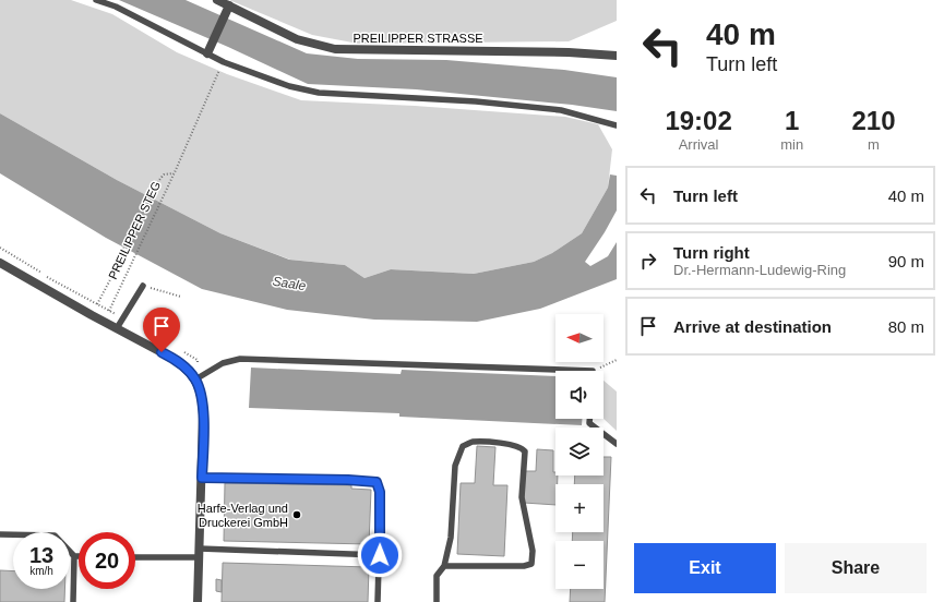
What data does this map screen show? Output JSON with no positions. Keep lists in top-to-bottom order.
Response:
{
  "streets": {
    "street": ["PREILIPPER STRASSE"],
    "path": ["PREILIPPER STEG"]
  },
  "water": ["Saale"],
  "places": ["Harfe-Verlag und Druckerei GmbH"],
  "north": "left",
  "page": {
    "turn": ["40 m", "Turn left"],
    "eta": [
      "19:02",
      "Arrival",
      "1",
      "min",
      "210",
      "m"
    ],
    "list": [
      {
        "name": "Turn left",
        "value": "40 m"
      },
      {
        "name": "Turn right",
        "note": "Dr.-Hermann-Ludewig-Ring",
        "value": "90 m"
      },
      {
        "name": "Arrive at destination",
        "value": "80 m"
      }
    ],
    "map_buttons": ["+", "−"],
    "speed": "13 km/h",
    "limit": "20",
    "buttons": ["Exit", "Share"]
  }
}
